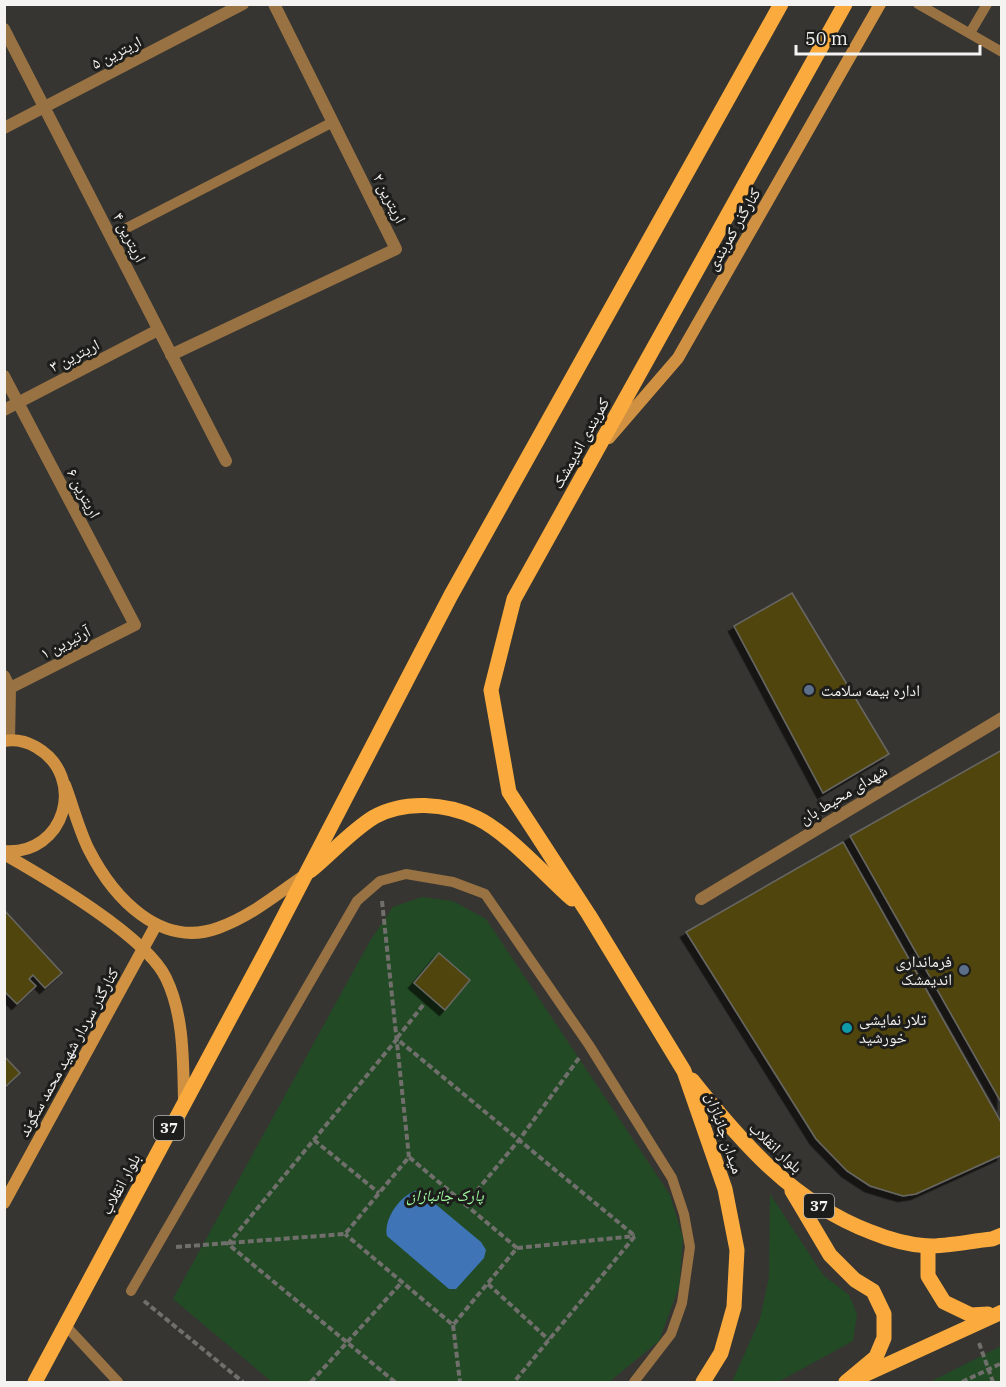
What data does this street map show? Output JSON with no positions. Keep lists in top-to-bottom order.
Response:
{
  "streets": {
    "main road": [
      "کمربندی اندیمشک",
      "37",
      "میدان جانبازان",
      "بلوار انقلاب"
    ],
    "street": [
      "اریترین ۵",
      "اریترین ۲",
      "کنارگذر کمربندی",
      "اریترین ۴",
      "اریترین ۳",
      "اریترین ۶",
      "آرتیرین ۱",
      "شهدای محیط بان",
      "کنارگذر سردار شهید محمد سگوند"
    ]
  },
  "crossings": [
    ["اریترین ۵", "اریترین ۴"],
    ["اریترین ۲", "اریترین ۴"],
    ["کنارگذر کمربندی", "کمربندی اندیمشک"],
    ["اریترین ۴", "اریترین ۳"],
    ["اریترین ۳", "اریترین ۶"],
    ["کمربندی اندیمشک", "37"],
    ["کمربندی اندیمشک", "میدان جانبازان"],
    ["اریترین ۶", "آرتیرین ۱"],
    ["37", "میدان جانبازان"],
    ["37", "بلوار انقلاب"],
    ["میدان جانبازان", "بلوار انقلاب"]
  ],
  "parks": ["پارک جانبازان"],
  "places": ["اداره بیمه سلامت", "فرمانداری اندیمشک", "تلار نمایشی خورشید"],
  "scale_bar": "50 m"
}
